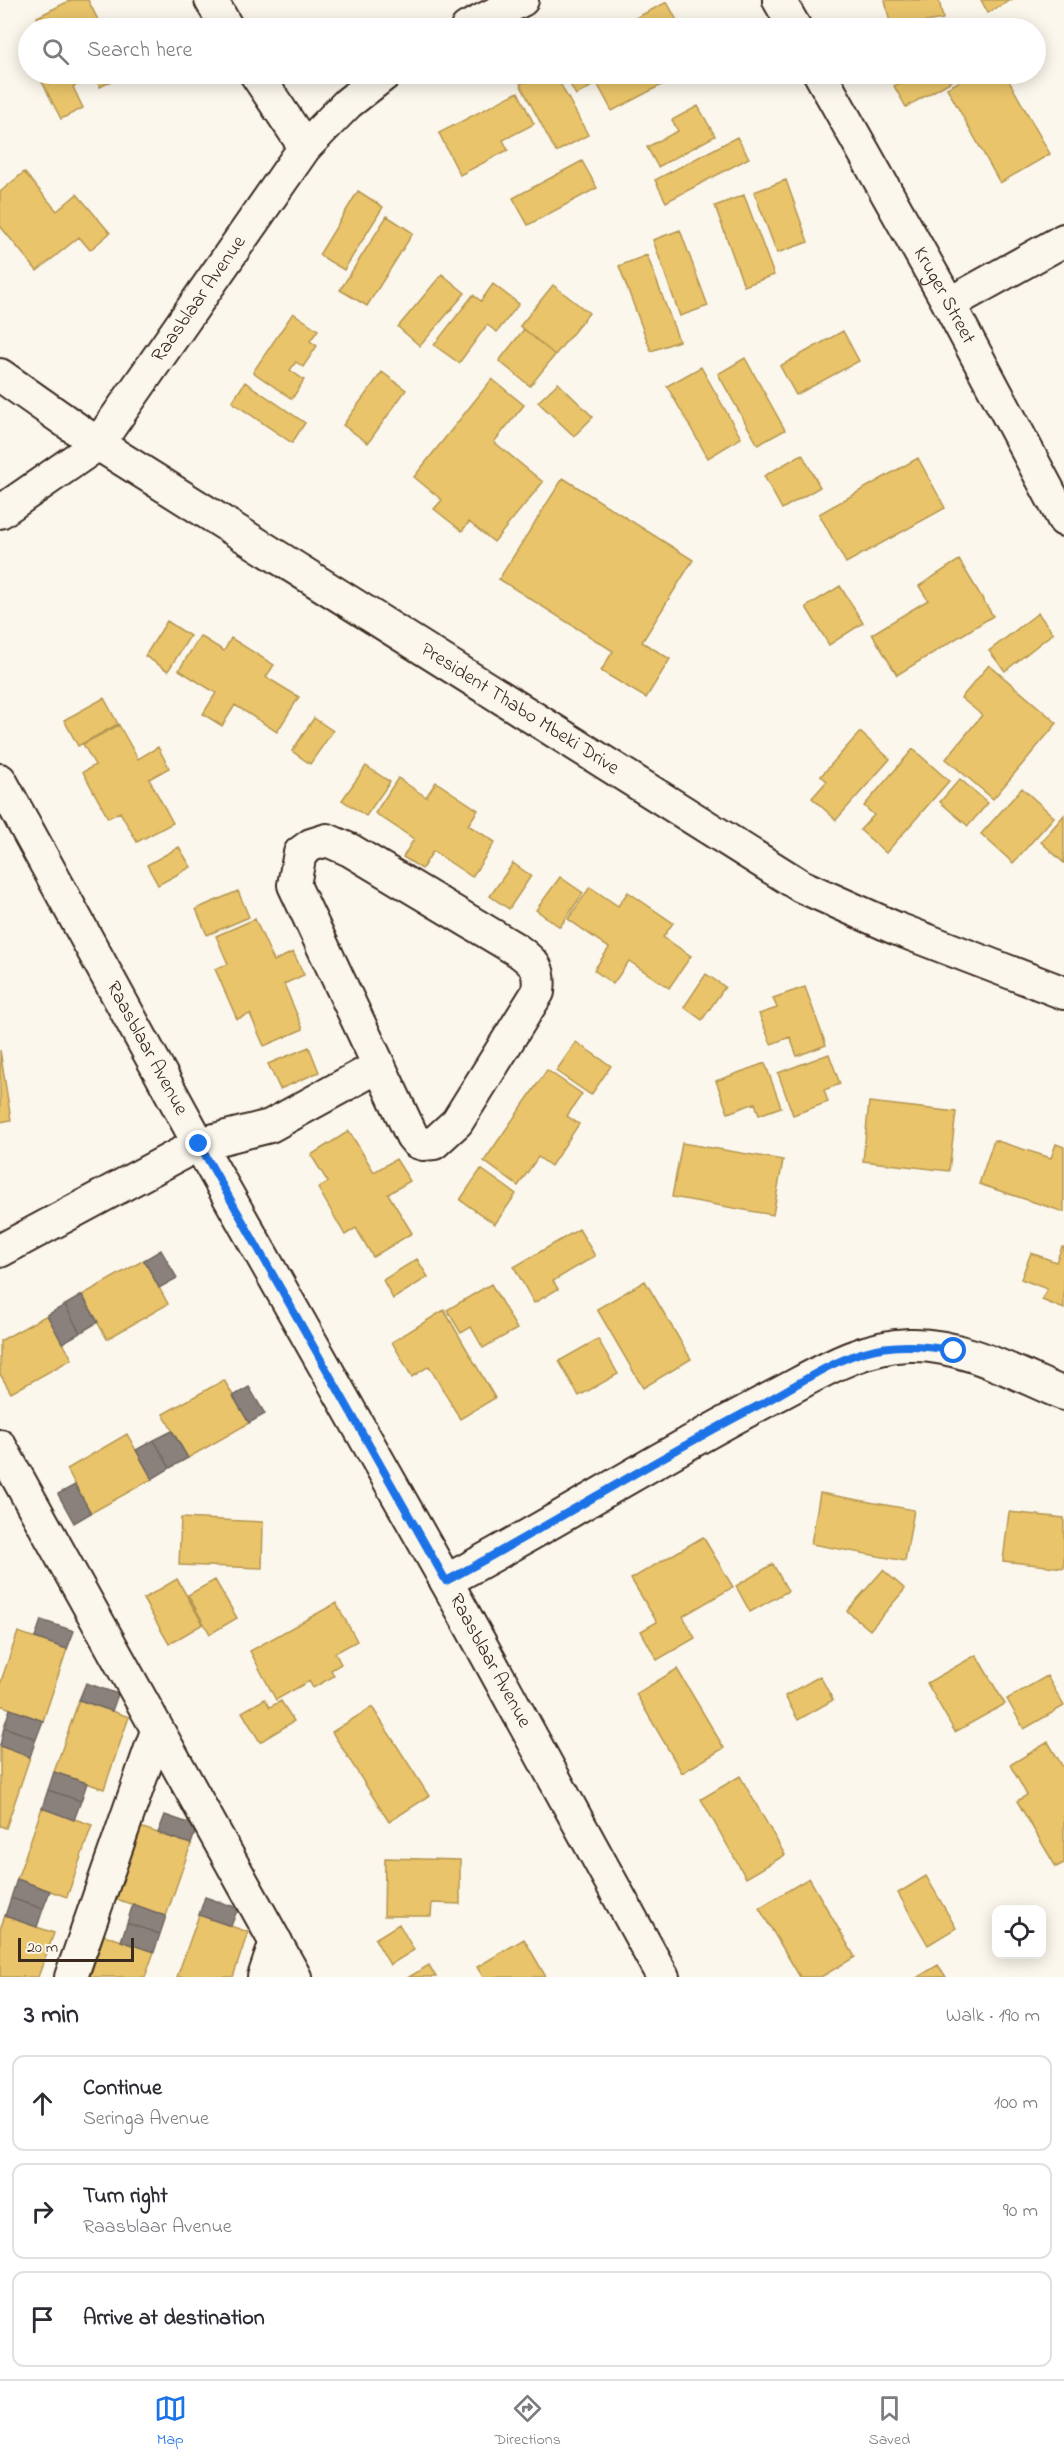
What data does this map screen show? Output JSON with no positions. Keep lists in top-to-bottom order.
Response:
{
  "streets": {
    "street": ["Kruger Street", "Raasblaar Avenue", "President Thabo Mbeki Drive"]
  },
  "crossings": [
    ["Raasblaar Avenue", "President Thabo Mbeki Drive"]
  ],
  "scale_bar": "20 m",
  "page": {
    "search": "Search here",
    "scale": "20 m",
    "heading": ["3 min", "Walk · 190 m"],
    "list": [
      ["Continue", "Seringa Avenue", "100 m"],
      ["Turn right", "Raasblaar Avenue", "90 m"],
      "Arrive at destination"
    ],
    "nav": ["Map", "Directions", "Saved"]
  }
}
